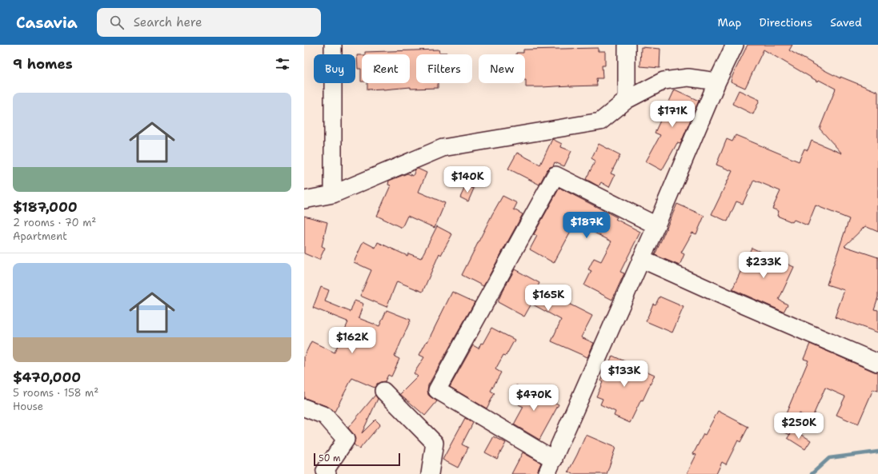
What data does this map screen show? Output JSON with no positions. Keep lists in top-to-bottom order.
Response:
{
  "scale_bar": "50 m",
  "page": {
    "header": "Casavia",
    "search": "Search here",
    "nav": ["Map", "Directions", "Saved"],
    "heading": "9 homes",
    "chip": [
      "Buy",
      "Rent",
      "Filters",
      "New"
    ],
    "list": [
      {
        "name": "$187,000",
        "note": "2 rooms · 70 m² · Apartment"
      },
      {
        "name": "$470,000",
        "note": "5 rooms · 158 m² · House"
      }
    ],
    "price": [
      "$171K",
      "$140K",
      "$187K",
      "$233K",
      "$165K",
      "$162K",
      "$133K",
      "$470K",
      "$250K"
    ],
    "scale": "50 m"
  }
}
